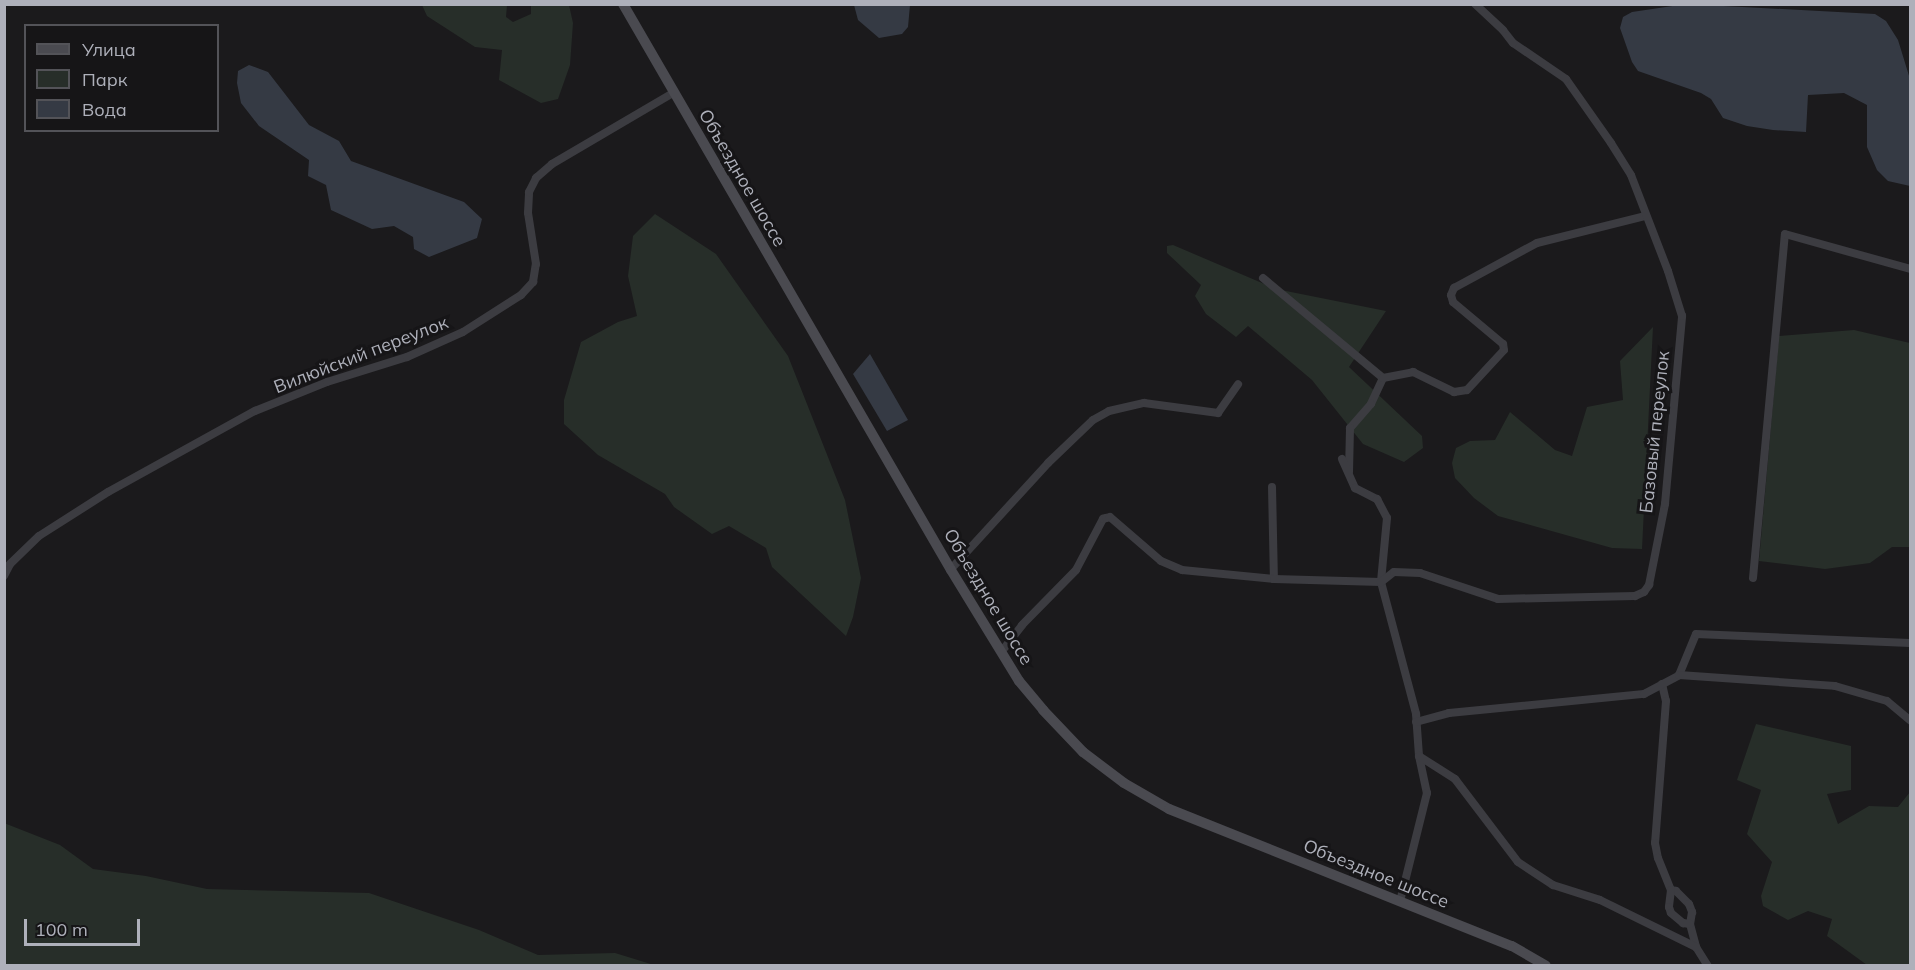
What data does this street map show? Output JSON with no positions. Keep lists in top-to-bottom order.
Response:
{
  "streets": {
    "main road": ["Объездное шоссе"],
    "street": ["Вилюйский переулок", "Базовый переулок"]
  },
  "crossings": [
    ["Объездное шоссе", "Вилюйский переулок"],
    ["Объездное шоссе", "Базовый переулок"]
  ],
  "legend": ["Улица", "Парк", "Вода"],
  "scale_bar": "100 m"
}
